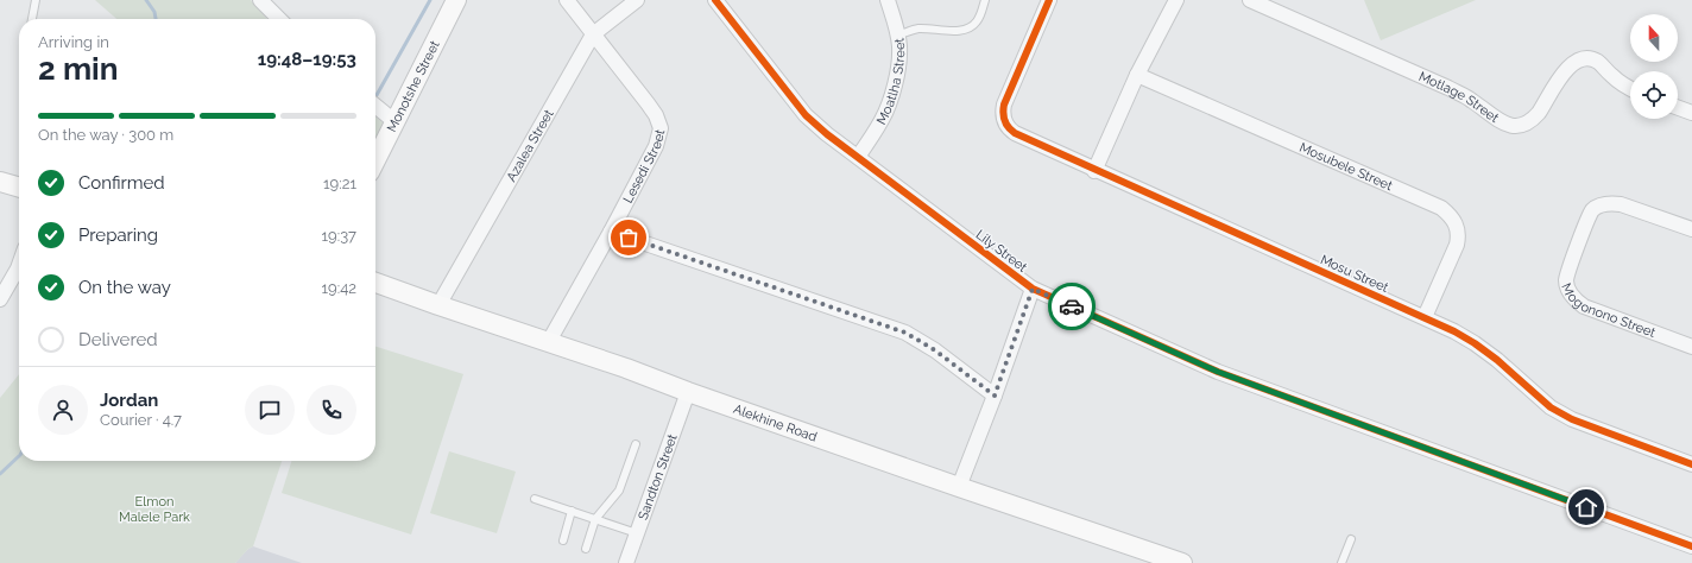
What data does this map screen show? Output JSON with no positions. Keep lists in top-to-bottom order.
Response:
{
  "streets": {
    "street": [
      "Moatlha Street",
      "Monotshe Street",
      "Motlage Street",
      "Azalea Street",
      "Lesedi Street",
      "Mosubele Street",
      "Lily Street",
      "Mosu Street",
      "Mogonono Street",
      "Alekhine Road",
      "Sandton Street"
    ]
  },
  "crossings": [
    ["Moatlha Street", "Lily Street"],
    ["Azalea Street", "Lesedi Street"],
    ["Azalea Street", "Alekhine Road"],
    ["Lesedi Street", "Alekhine Road"],
    ["Mosubele Street", "Mosu Street"],
    ["Alekhine Road", "Sandton Street"]
  ],
  "parks": ["Elmon Malele Park"],
  "north": "top",
  "page": {
    "heading": ["2 min", "Arriving in", "19:48–19:53"],
    "panel": ["Jordan", "Courier · 4.7"],
    "bar": "On the way · 300 m",
    "list": [
      ["Confirmed", "19:21"],
      ["Preparing", "19:37"],
      ["On the way", "19:42"],
      "Delivered"
    ]
  }
}
